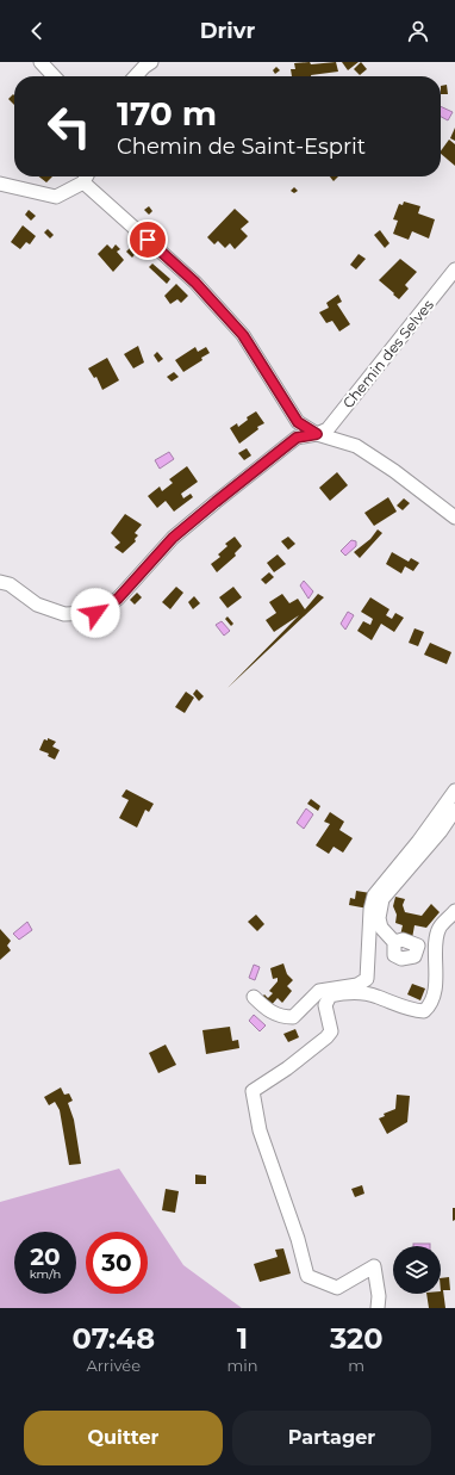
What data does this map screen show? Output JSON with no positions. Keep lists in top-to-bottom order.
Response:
{
  "streets": {
    "street": ["Chemin des Selves"]
  },
  "page": {
    "header": "Drivr",
    "turn": ["170 m", "Chemin de Saint-Esprit"],
    "speed": "20 km/h",
    "limit": "30",
    "eta": [
      "07:48",
      "Arrivée",
      "1",
      "min",
      "320",
      "m"
    ],
    "buttons": ["Quitter", "Partager"]
  }
}
